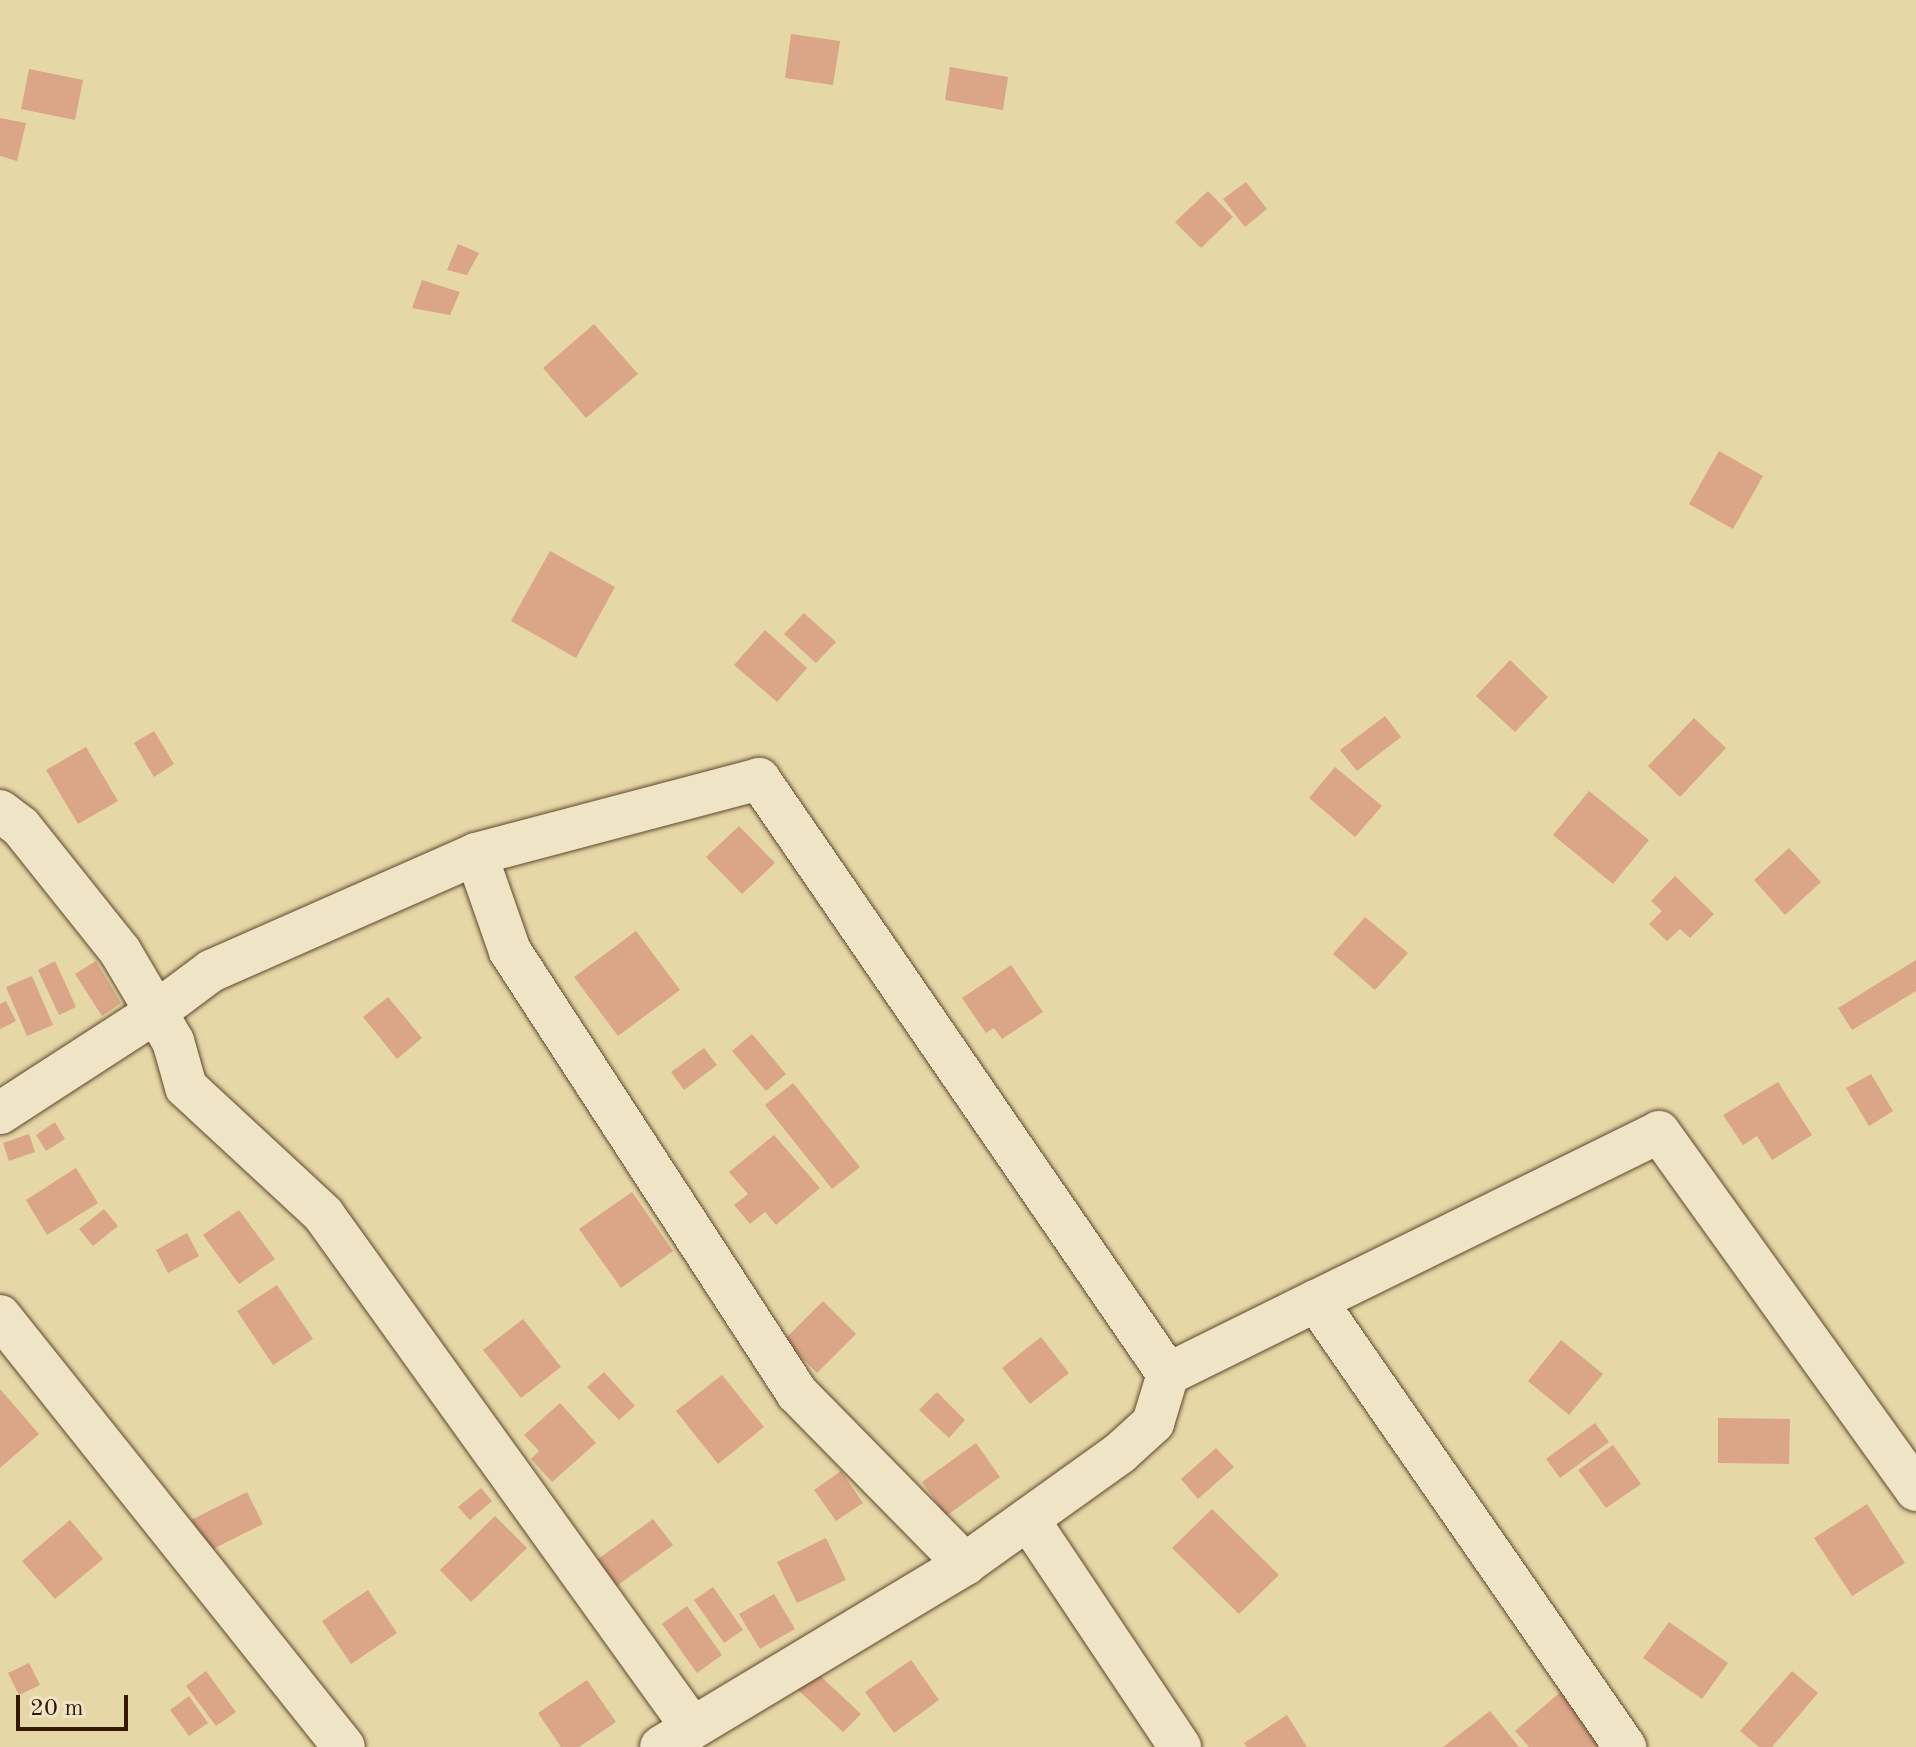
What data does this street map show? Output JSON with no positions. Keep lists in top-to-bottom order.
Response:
{
  "scale_bar": "20 m"
}
